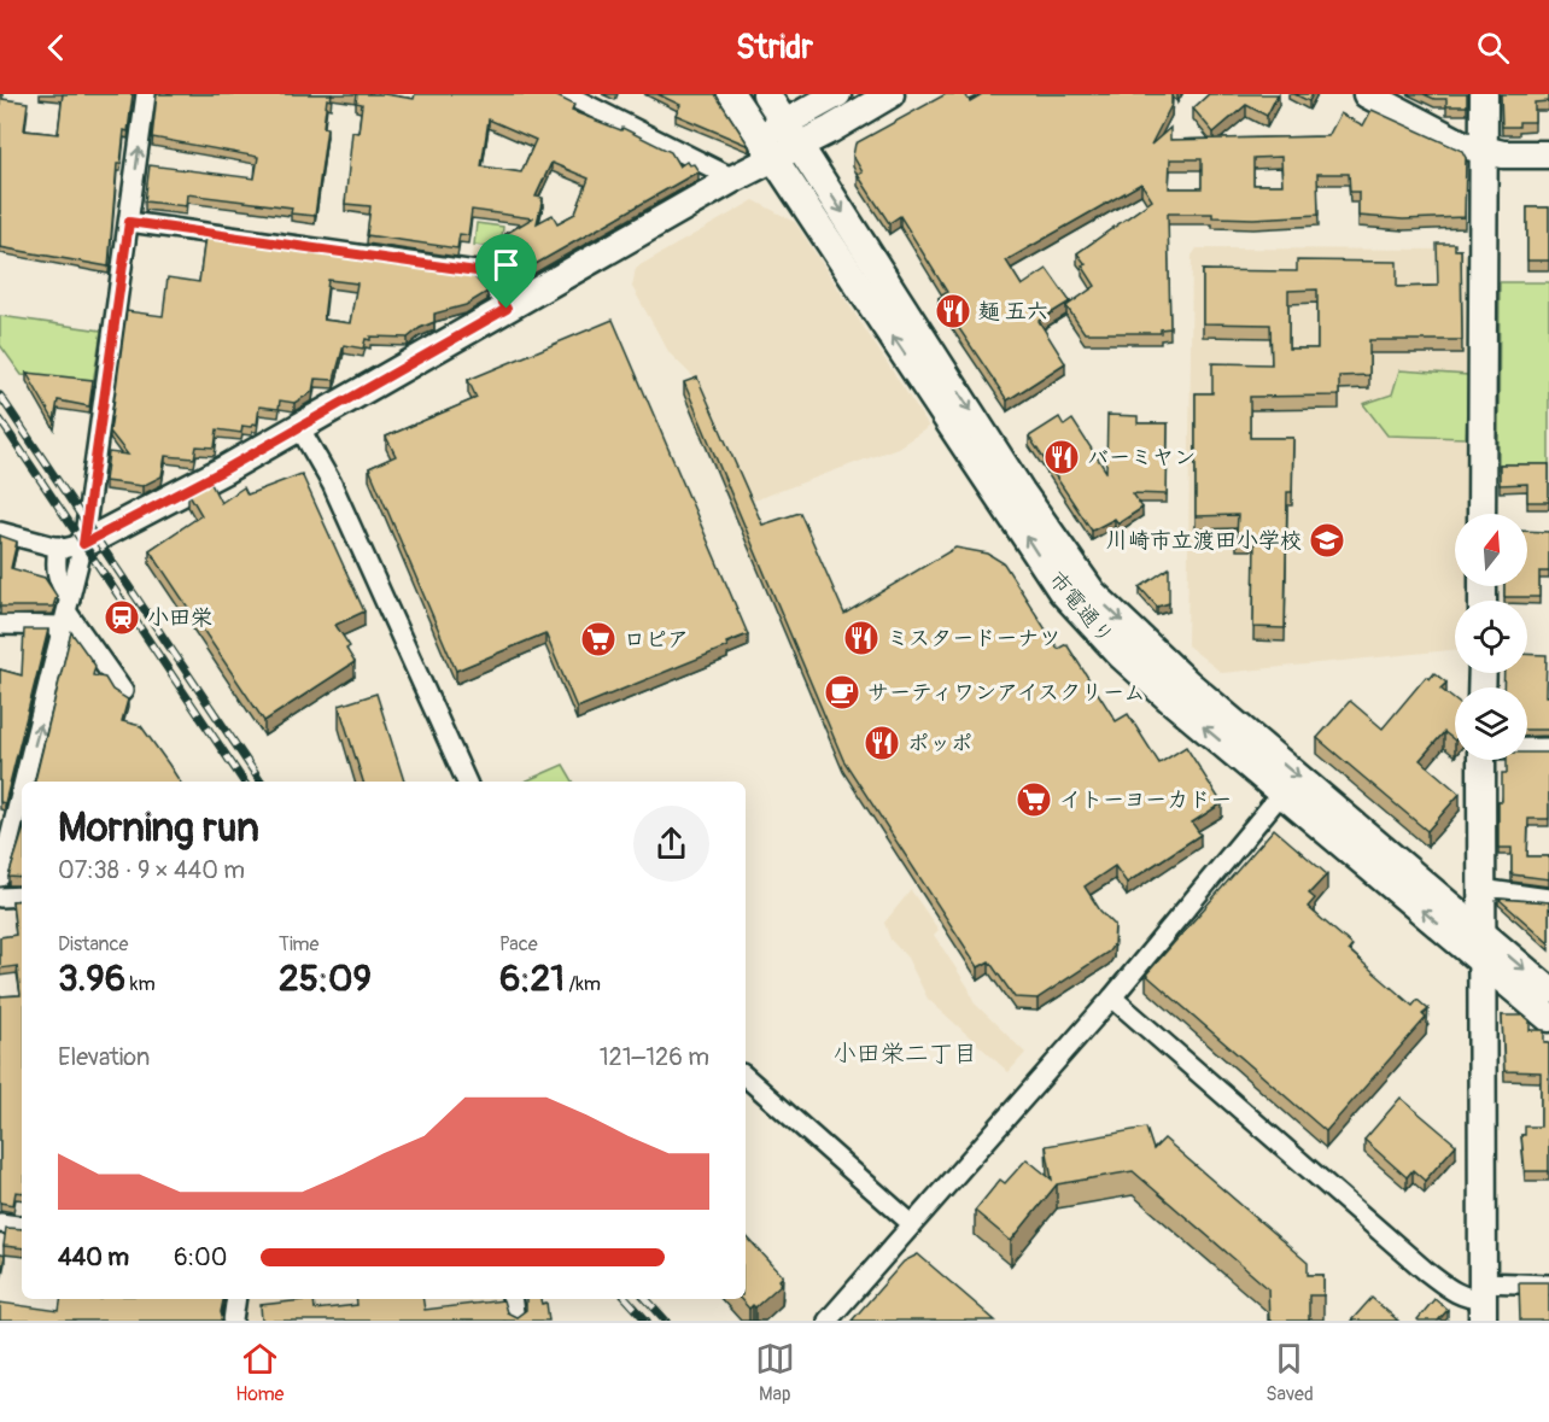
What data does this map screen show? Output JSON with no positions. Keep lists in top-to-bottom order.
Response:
{
  "streets": {
    "street": ["市電通り"]
  },
  "districts": ["小田栄二丁目"],
  "places": {
    "restaurant": [
      "麺 五六",
      "バーミヤン",
      "ミスタードーナツ",
      "ポッポ"
    ],
    "school or university": ["川崎市立渡田小学校"],
    "station": ["小田栄"],
    "supermarket": ["ロピア", "イトーヨーカドー"],
    "cafe": ["サーティワンアイスクリーム"]
  },
  "north": "top",
  "page": {
    "header": "Stridr",
    "heading": ["Morning run", "07:38 · 9 × 440 m"],
    "stats": [
      ["Distance", "3.96 km"],
      ["Time", "25:09"],
      ["Pace", "6:21 /km"]
    ],
    "chart": ["Elevation", "121–126 m"],
    "list": [
      {
        "name": "440 m",
        "note": "6:00"
      }
    ],
    "tabs": ["Home", "Map", "Saved"]
  }
}
